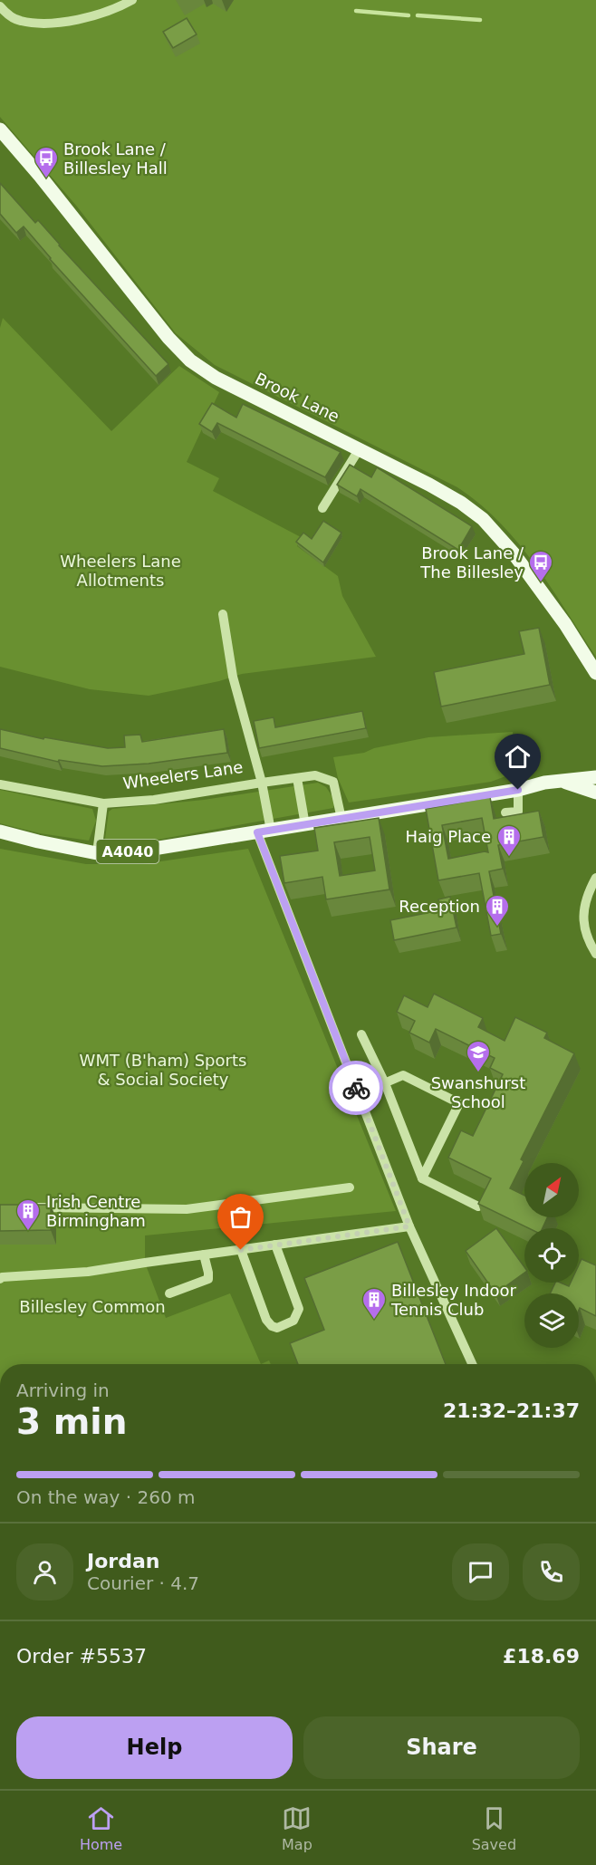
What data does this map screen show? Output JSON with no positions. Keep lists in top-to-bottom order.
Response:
{
  "streets": {
    "main road": ["Brook Lane", "A4040"],
    "street": ["Wheelers Lane"]
  },
  "crossings": [
    ["Wheelers Lane", "A4040"]
  ],
  "parks": ["Wheelers Lane Allotments", "WMT (B'ham) Sports & Social Society", "Billesley Common"],
  "places": {
    "bus stop": ["Brook Lane / Billesley Hall", "Brook Lane / The Billesley"],
    "building": [
      "Haig Place",
      "Reception",
      "Irish Centre Birmingham",
      "Billesley Indoor Tennis Club"
    ],
    "school or university": ["Swanshurst School"]
  },
  "north": "top right",
  "page": {
    "heading": ["3 min", "Arriving in", "21:32–21:37"],
    "panel": [
      "Jordan",
      "Courier · 4.7",
      "Order #5537",
      "£18.69"
    ],
    "bar": "On the way · 260 m",
    "buttons": ["Help", "Share"],
    "tabs": ["Home", "Map", "Saved"]
  }
}
